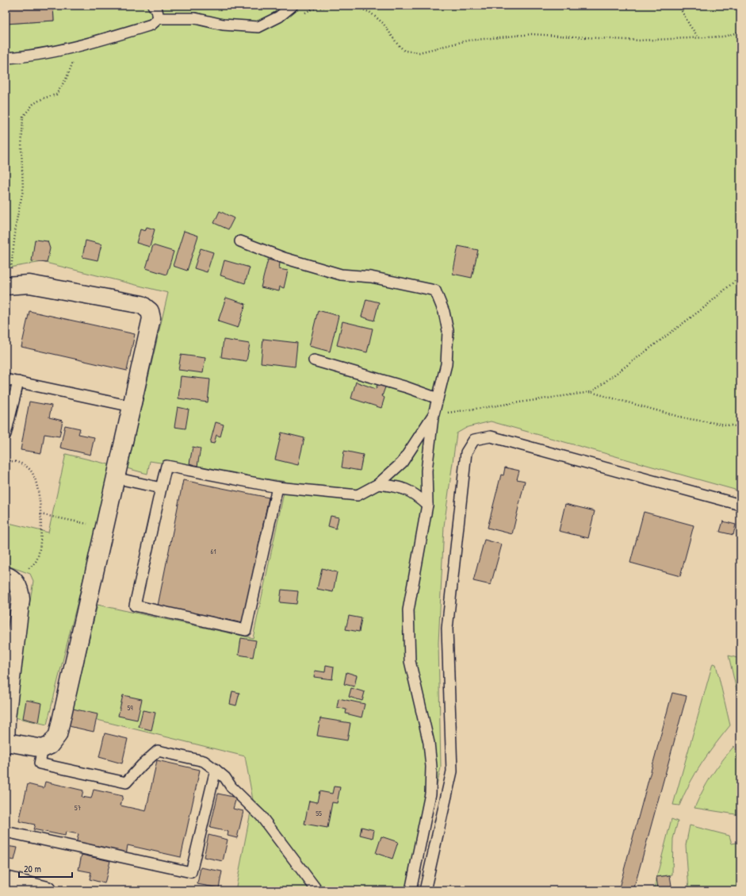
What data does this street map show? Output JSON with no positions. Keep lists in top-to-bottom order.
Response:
{
  "house_numbers": [
    "61",
    "59",
    "57",
    "55"
  ],
  "scale_bar": "20 m"
}
